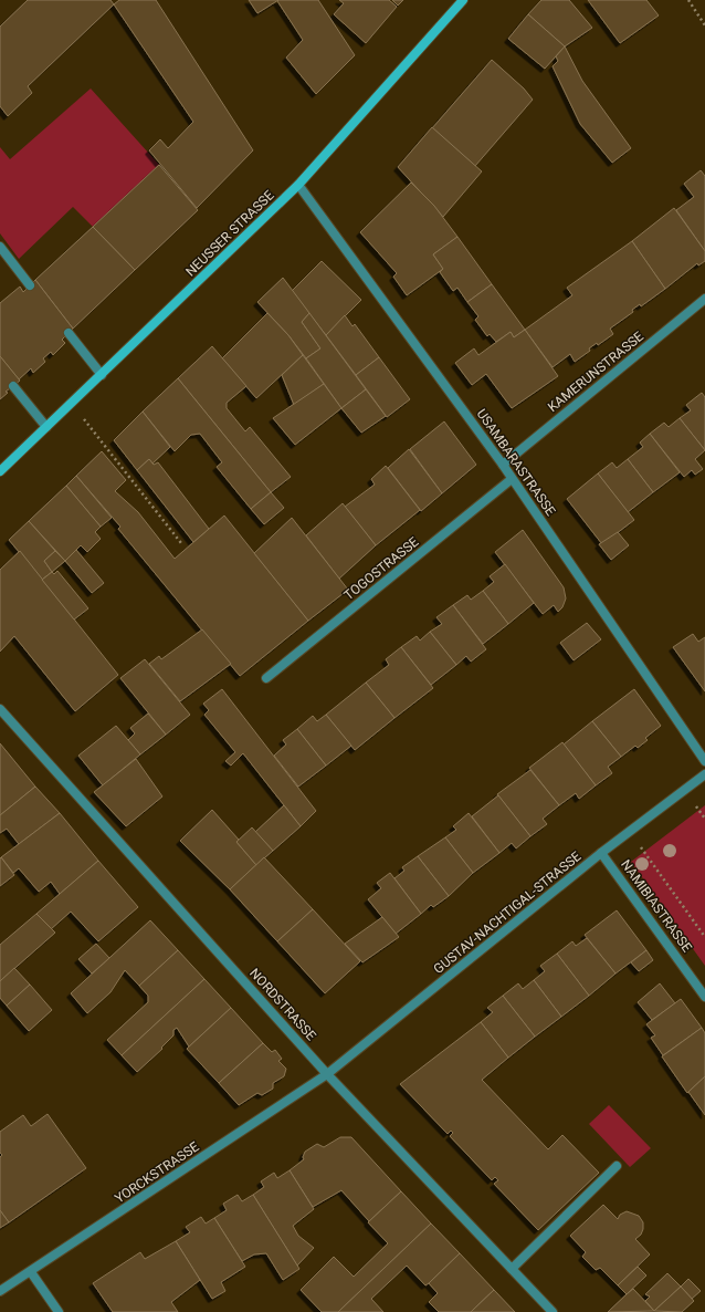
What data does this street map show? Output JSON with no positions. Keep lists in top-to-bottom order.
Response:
{
  "streets": {
    "main road": ["NEUSSER STRASSE"],
    "street": [
      "KAMERUNSTRASSE",
      "USAMBARASTRASSE",
      "TOGOSTRASSE",
      "NAMIBIASTRASSE",
      "GUSTAV-NACHTIGAL-STRASSE",
      "NORDSTRASSE",
      "YORCKSTRASSE"
    ]
  },
  "crossings": [
    ["NEUSSER STRASSE", "USAMBARASTRASSE"],
    ["KAMERUNSTRASSE", "USAMBARASTRASSE"],
    ["USAMBARASTRASSE", "TOGOSTRASSE"],
    ["NAMIBIASTRASSE", "GUSTAV-NACHTIGAL-STRASSE"],
    ["GUSTAV-NACHTIGAL-STRASSE", "NORDSTRASSE"],
    ["GUSTAV-NACHTIGAL-STRASSE", "YORCKSTRASSE"],
    ["NORDSTRASSE", "YORCKSTRASSE"]
  ]
}
